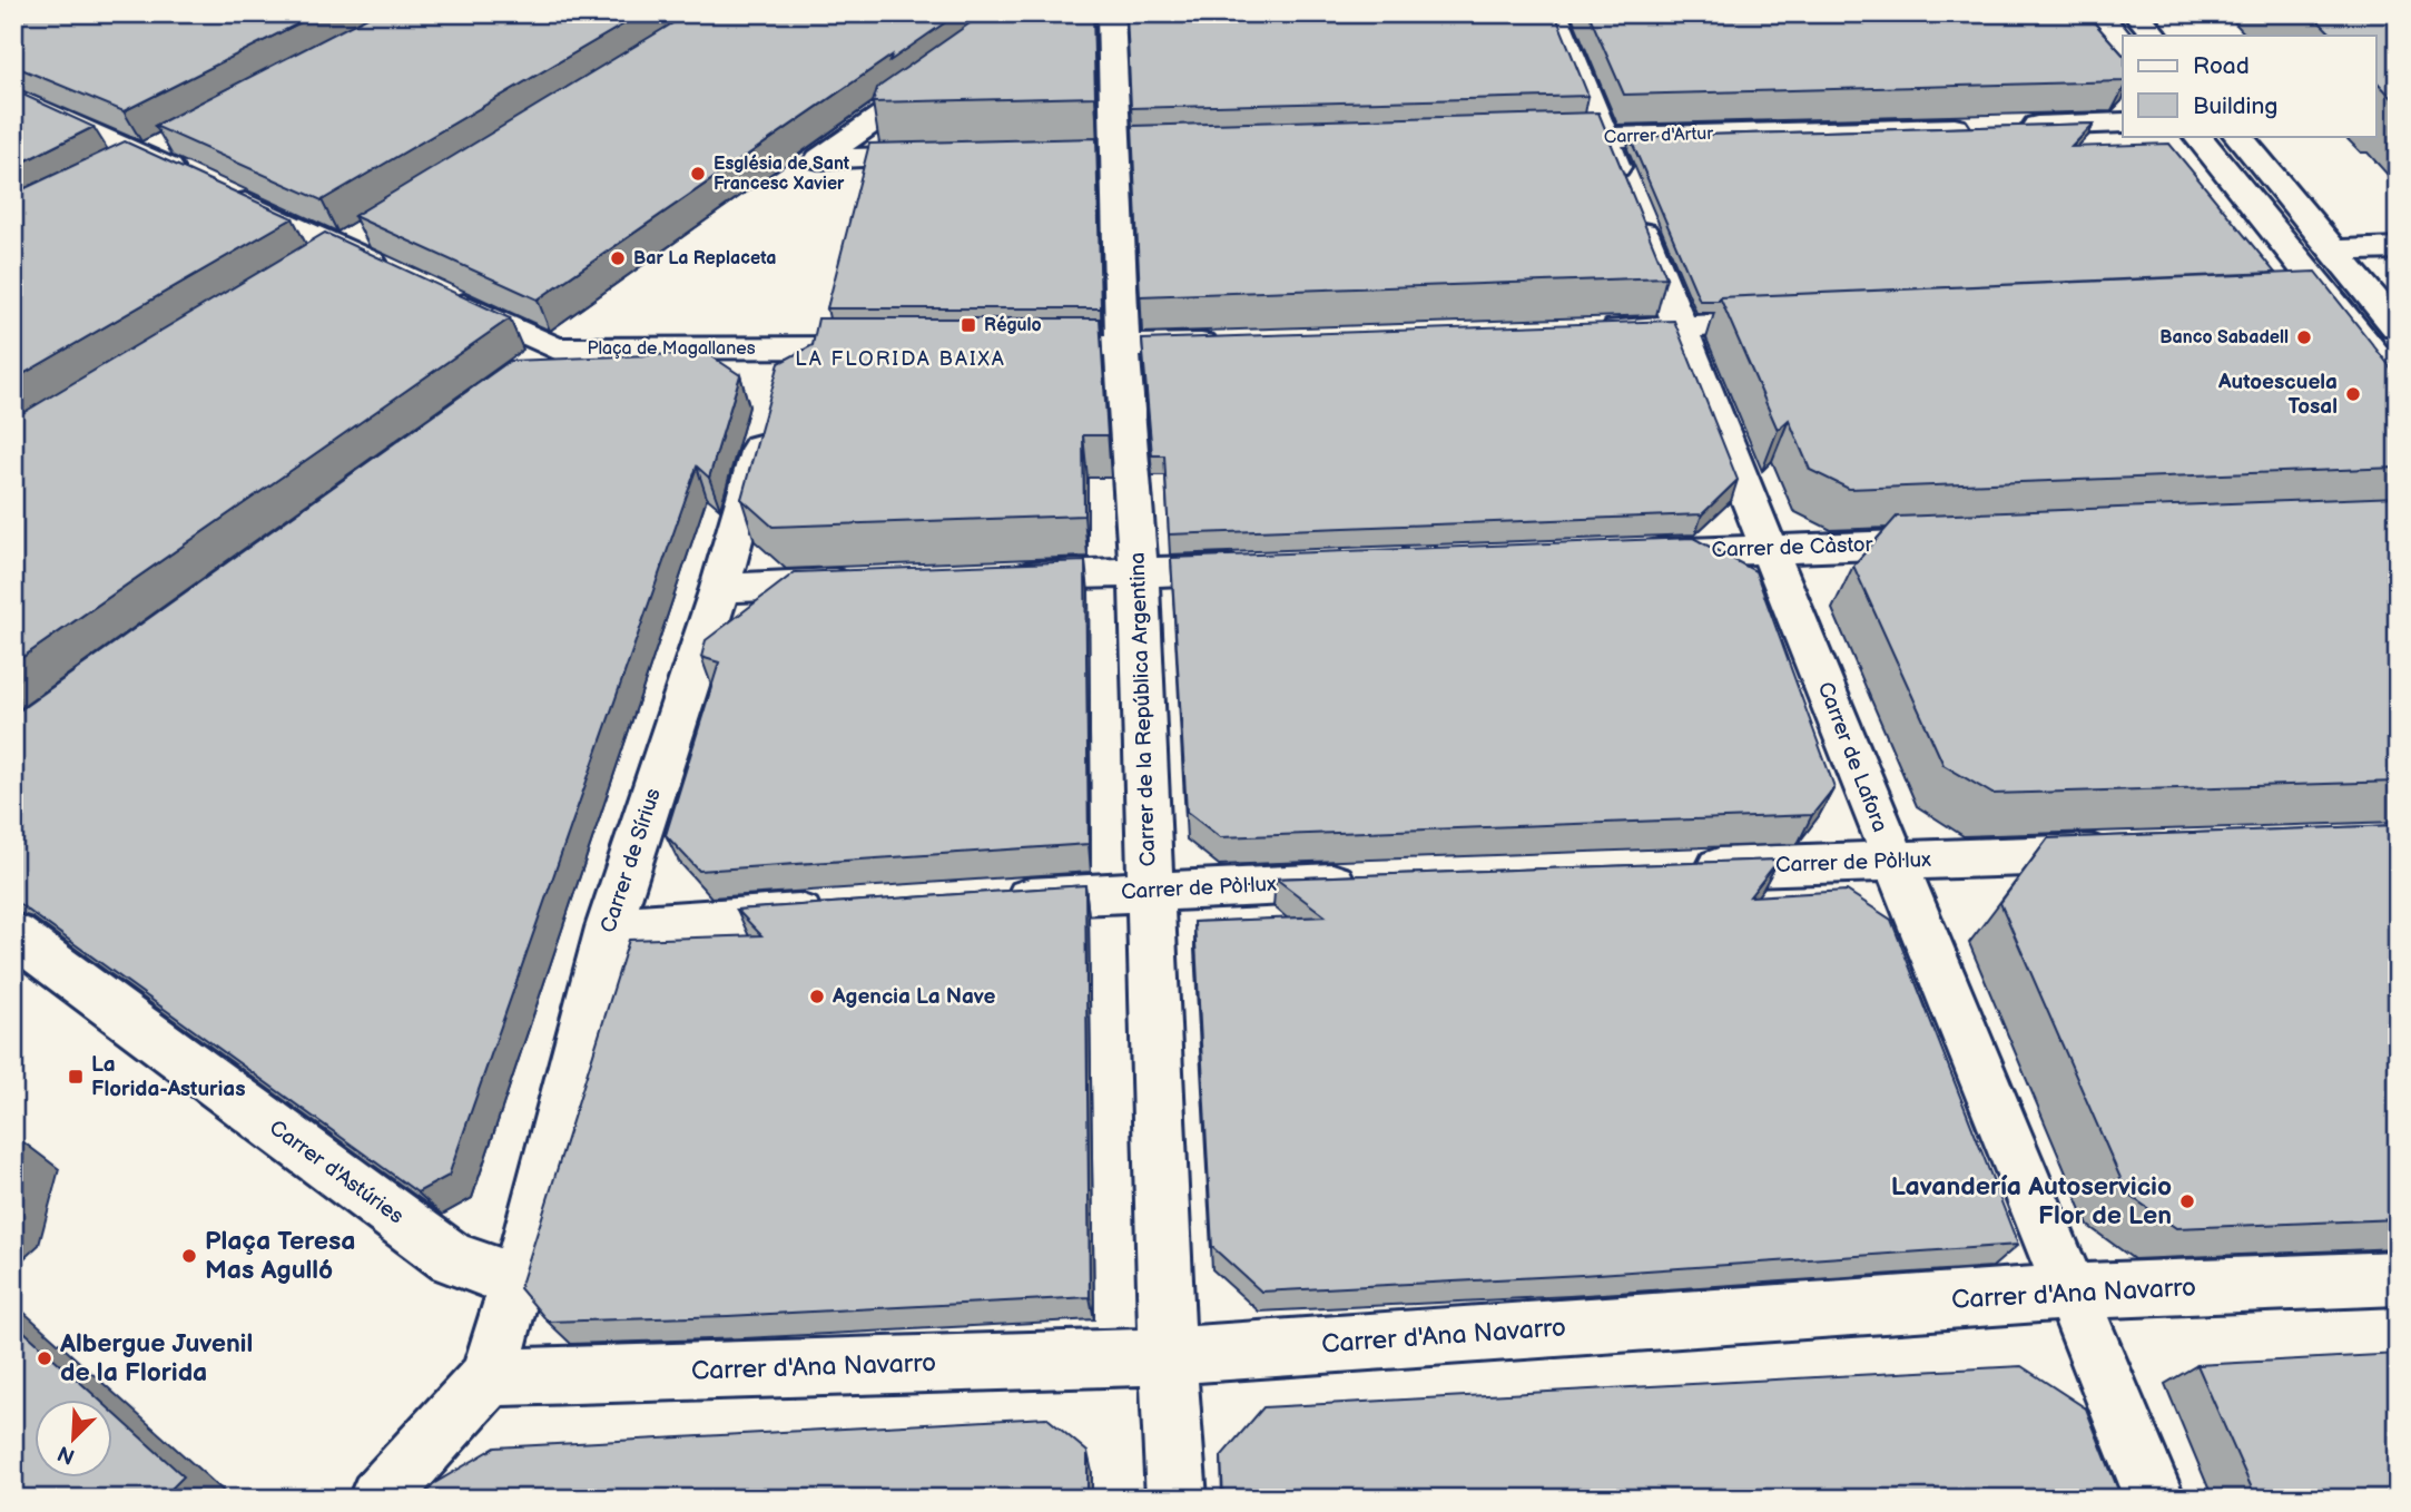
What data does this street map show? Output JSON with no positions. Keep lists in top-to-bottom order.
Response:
{
  "streets": {
    "street": [
      "Carrer d'Artur",
      "Plaça de Magallanes",
      "Carrer de Càstor",
      "Carrer de la República Argentina",
      "Carrer de Lafora",
      "Carrer de Sírius",
      "Carrer de Pòl·lux",
      "Carrer d'Astúries",
      "Carrer d'Ana Navarro"
    ]
  },
  "crossings": [
    ["Carrer d'Artur", "Carrer de Lafora"],
    ["Plaça de Magallanes", "Carrer de Sírius"],
    ["Carrer de Càstor", "Carrer de Lafora"],
    ["Carrer de la República Argentina", "Carrer de Pòl·lux"],
    ["Carrer de la República Argentina", "Carrer d'Ana Navarro"],
    ["Carrer de Lafora", "Carrer de Pòl·lux"],
    ["Carrer de Lafora", "Carrer d'Ana Navarro"],
    ["Carrer de Sírius", "Carrer d'Astúries"],
    ["Carrer de Sírius", "Carrer d'Ana Navarro"]
  ],
  "districts": ["LA FLORIDA BAIXA"],
  "places": {
    "other": [
      "Església de Sant Francesc Xavier",
      "Bar La Replaceta",
      "Banco Sabadell",
      "Autoescuela Tosal",
      "Agencia La Nave",
      "Lavandería Autoservicio Flor de Len",
      "Plaça Teresa Mas Agulló",
      "Albergue Juvenil de la Florida"
    ],
    "transit": ["Régulo", "La Florida-Asturias"]
  },
  "legend": ["Road", "Building"],
  "north": "bottom left"
}
